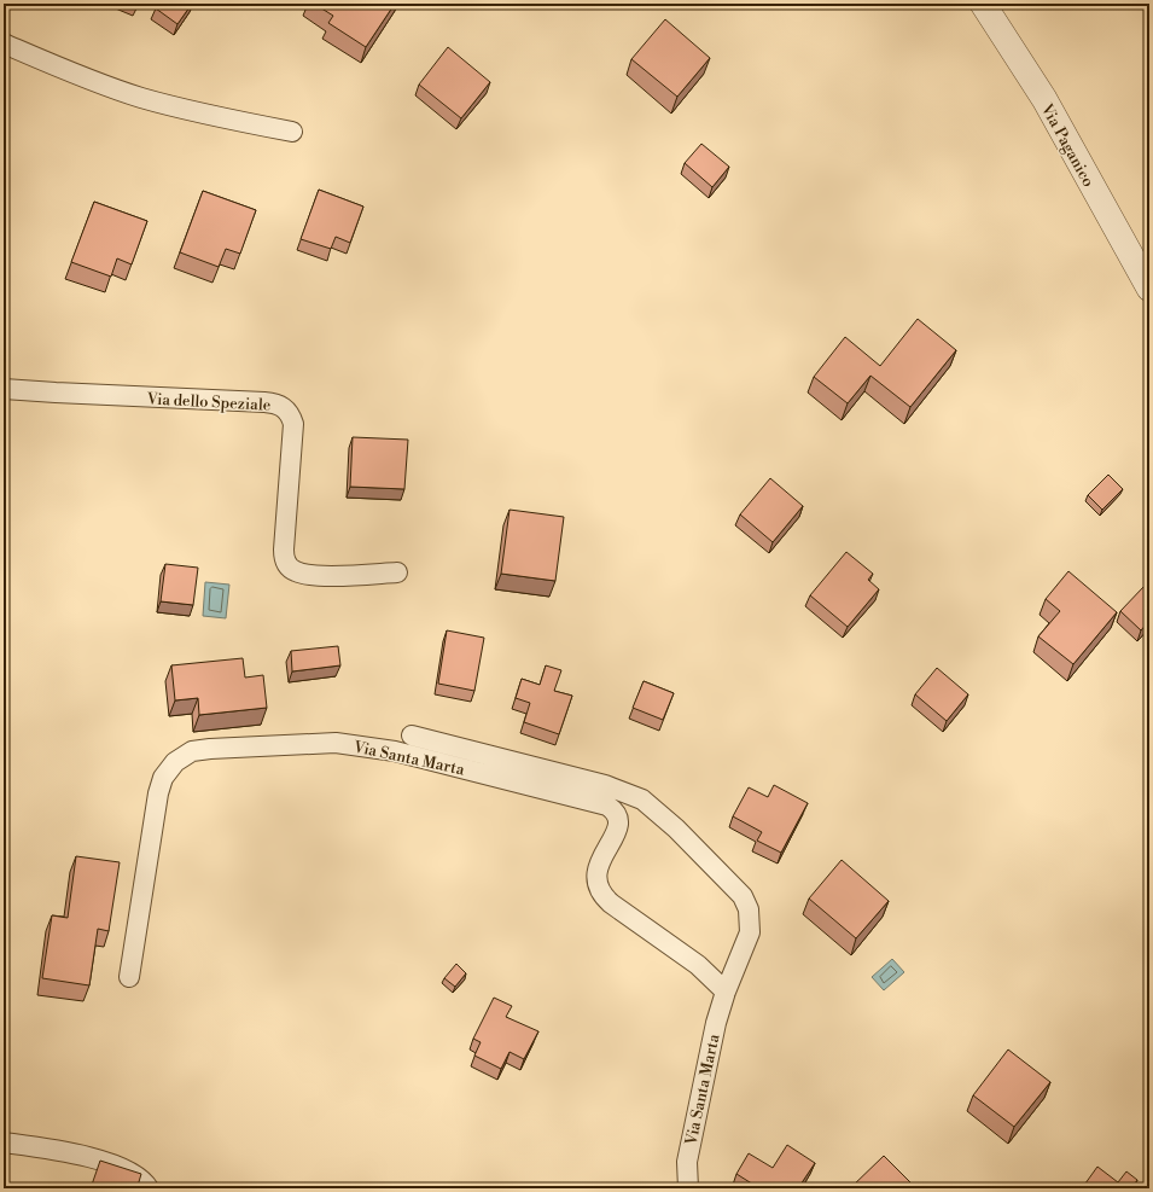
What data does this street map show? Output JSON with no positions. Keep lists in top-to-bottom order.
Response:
{
  "streets": {
    "street": ["Via Paganico", "Via dello Speziale", "Via Santa Marta"]
  }
}
